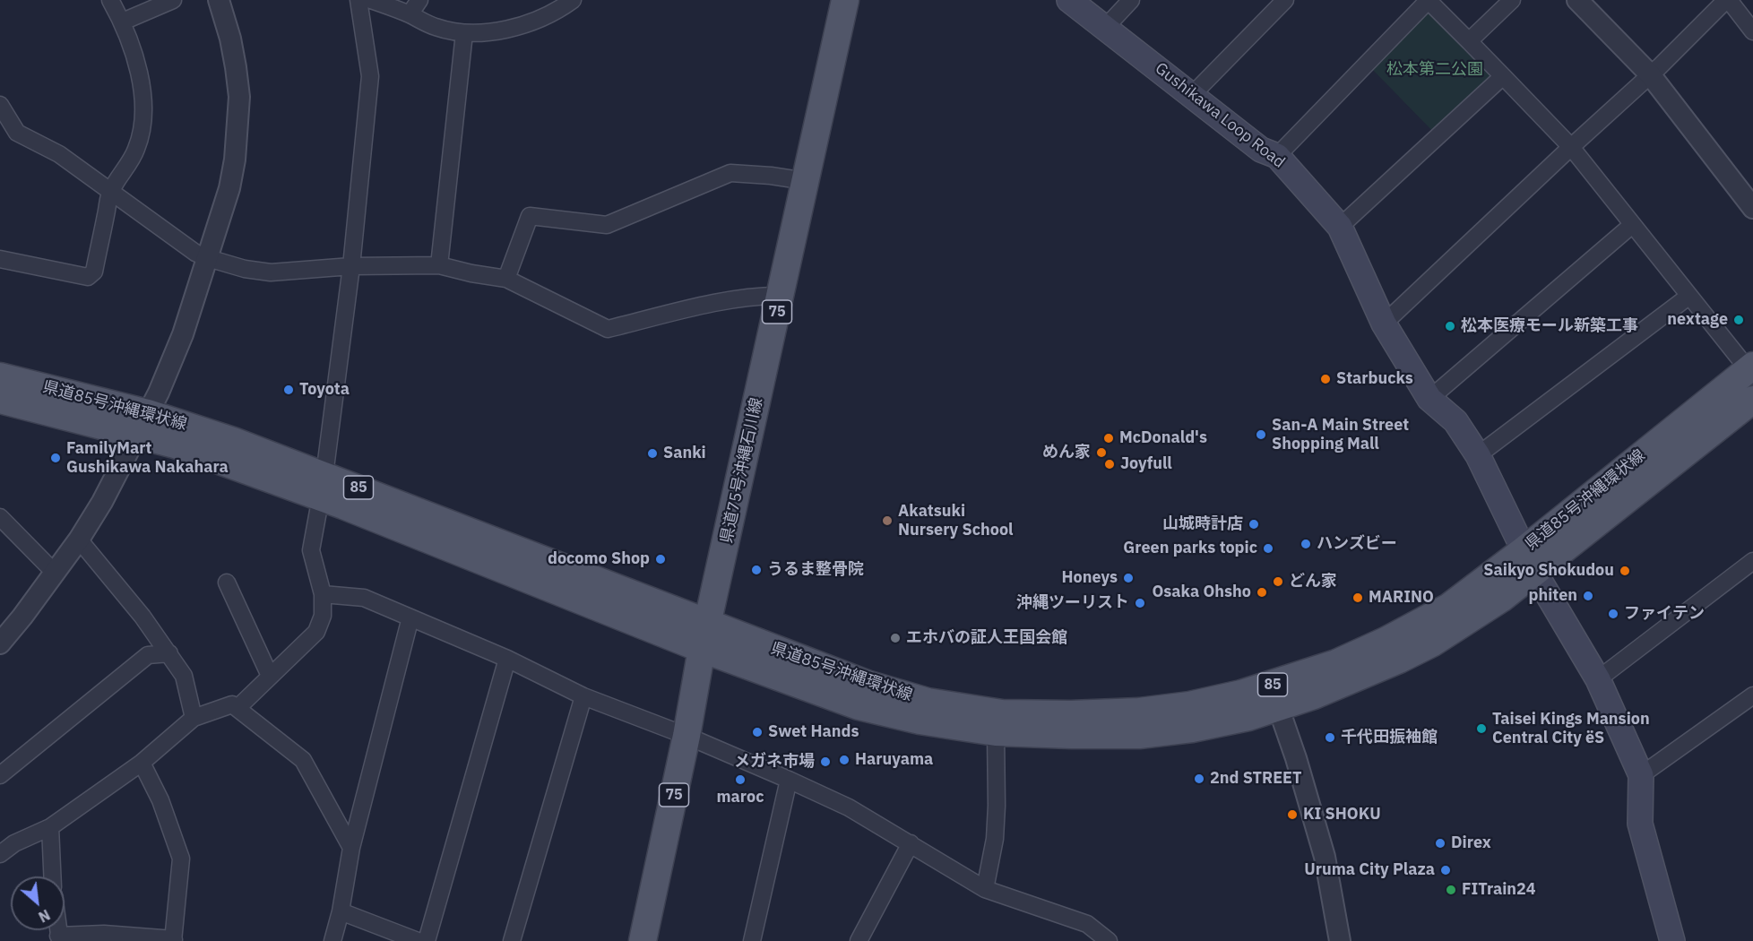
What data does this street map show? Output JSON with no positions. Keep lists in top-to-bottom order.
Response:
{
  "streets": {
    "main road": [
      "Gushikawa Loop Road",
      "75",
      "県道85号沖縄環状線",
      "県道75号沖縄石川線",
      "85"
    ]
  },
  "crossings": [
    ["Gushikawa Loop Road", "県道85号沖縄環状線"],
    ["県道85号沖縄環状線", "県道75号沖縄石川線"]
  ],
  "parks": ["松本第二公園"],
  "places": [
    "nextage",
    "松本医療モール新築工事",
    "Starbucks",
    "Toyota",
    "San-A Main Street Shopping Mall",
    "McDonald's",
    "めん家",
    "Sanki",
    "FamilyMart Gushikawa Nakahara",
    "Joyfull",
    "Akatsuki Nursery School",
    "山城時計店",
    "ハンズビー",
    "Green parks topic",
    "docomo Shop",
    "うるま整骨院",
    "Saikyo Shokudou",
    "Honeys",
    "どん家",
    "Osaka Ohsho",
    "phiten",
    "MARINO",
    "沖縄ツーリスト",
    "ファイテン",
    "エホバの証人王国会館",
    "Taisei Kings Mansion Central City ëS",
    "Swet Hands",
    "千代田振袖館",
    "Haruyama",
    "メガネ市場",
    "2nd STREET",
    "maroc",
    "KI SHOKU",
    "Direx",
    "Uruma City Plaza",
    "FITrain24"
  ],
  "north": "bottom right"
}
